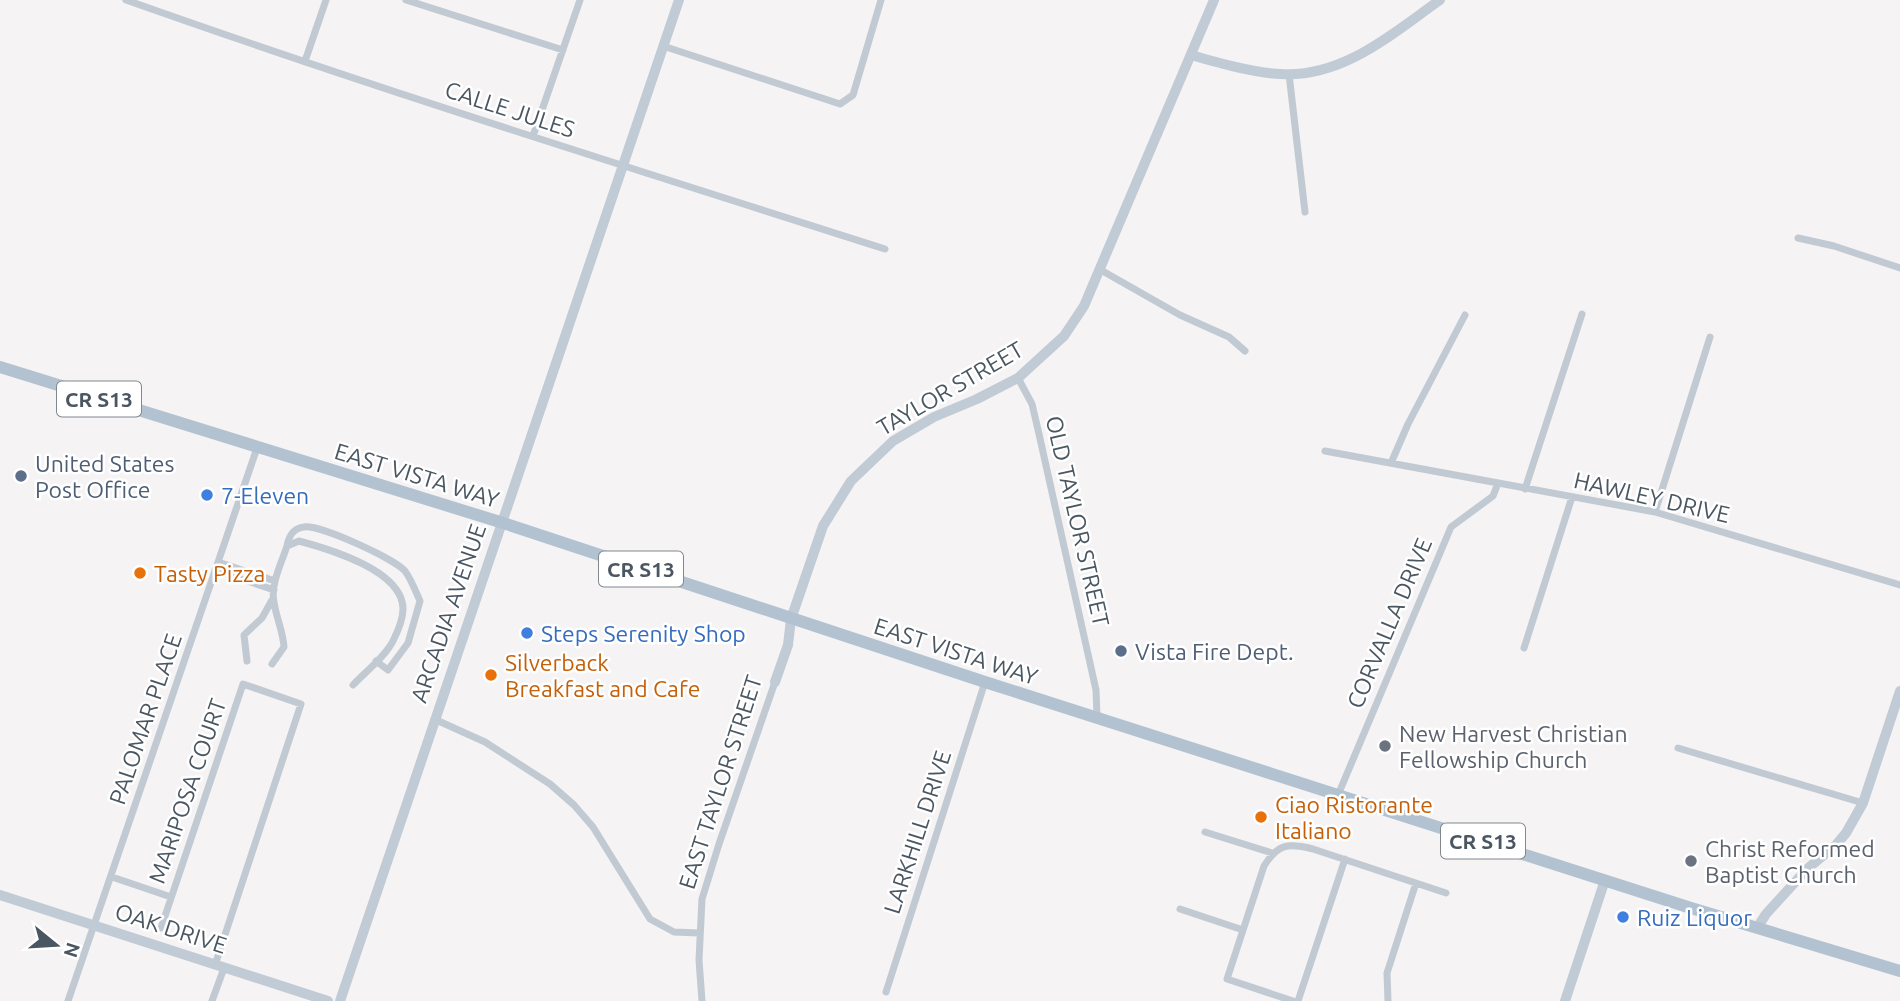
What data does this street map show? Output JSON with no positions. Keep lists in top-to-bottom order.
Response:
{
  "streets": {
    "main road": ["CR S13", "EAST VISTA WAY"],
    "street": [
      "CALLE JULES",
      "TAYLOR STREET",
      "HAWLEY DRIVE",
      "OLD TAYLOR STREET",
      "ARCADIA AVENUE",
      "CORVALLA DRIVE",
      "PALOMAR PLACE",
      "EAST TAYLOR STREET",
      "MARIPOSA COURT",
      "LARKHILL DRIVE",
      "OAK DRIVE"
    ]
  },
  "crossings": [
    ["CALLE JULES", "ARCADIA AVENUE"],
    ["TAYLOR STREET", "EAST VISTA WAY"],
    ["TAYLOR STREET", "OLD TAYLOR STREET"],
    ["TAYLOR STREET", "EAST TAYLOR STREET"],
    ["EAST VISTA WAY", "OLD TAYLOR STREET"],
    ["EAST VISTA WAY", "ARCADIA AVENUE"],
    ["EAST VISTA WAY", "CORVALLA DRIVE"],
    ["EAST VISTA WAY", "PALOMAR PLACE"],
    ["EAST VISTA WAY", "EAST TAYLOR STREET"],
    ["EAST VISTA WAY", "LARKHILL DRIVE"],
    ["HAWLEY DRIVE", "CORVALLA DRIVE"],
    ["PALOMAR PLACE", "OAK DRIVE"],
    ["MARIPOSA COURT", "OAK DRIVE"]
  ],
  "places": [
    "United States Post Office",
    "7-Eleven",
    "Tasty Pizza",
    "Steps Serenity Shop",
    "Vista Fire Dept.",
    "Silverback Breakfast and Cafe",
    "New Harvest Christian Fellowship Church",
    "Ciao Ristorante Italiano",
    "Christ Reformed Baptist Church",
    "Ruiz Liquor"
  ],
  "north": "right"
}
